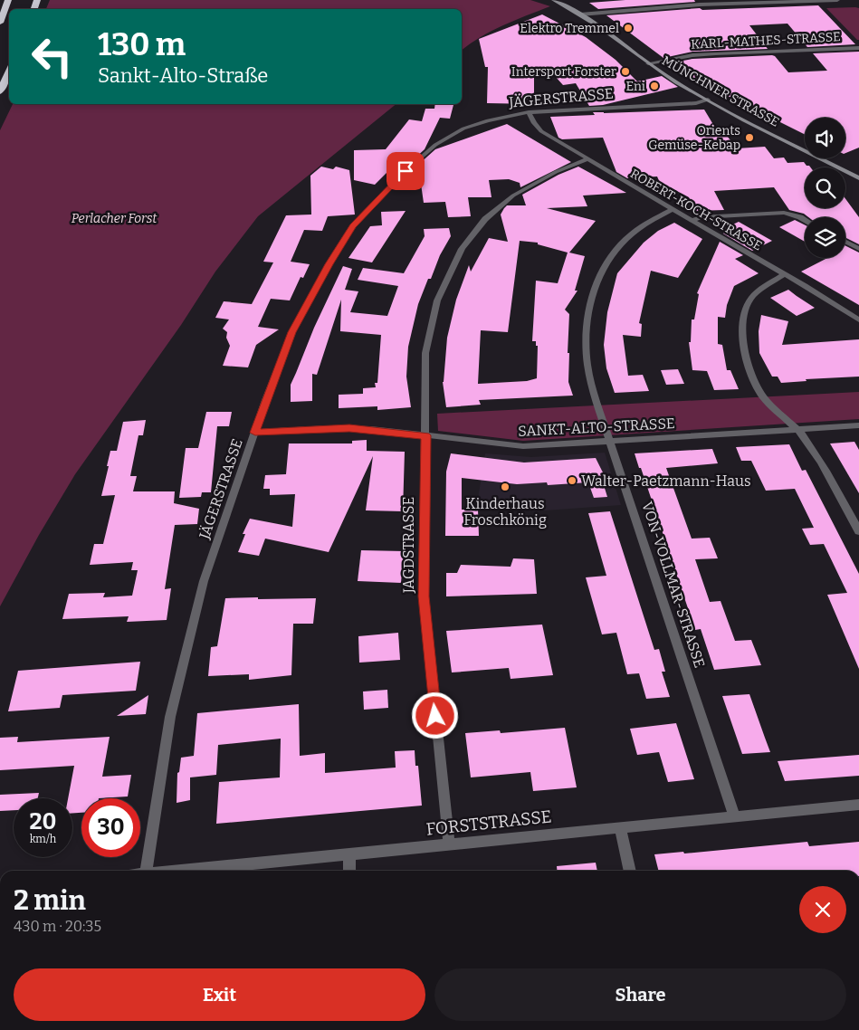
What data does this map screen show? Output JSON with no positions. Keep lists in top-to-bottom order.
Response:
{
  "streets": {
    "main road": ["MÜNCHNER STRASSE"],
    "street": [
      "KARL-MATHES-STRASSE",
      "JÄGERSTRASSE",
      "ROBERT-KOCH-STRASSE",
      "SANKT-ALTO-STRASSE",
      "JAGDSTRASSE",
      "VON-VOLLMAR-STRASSE",
      "FORSTSTRASSE"
    ]
  },
  "crossings": [
    ["KARL-MATHES-STRASSE", "MÜNCHNER STRASSE"],
    ["MÜNCHNER STRASSE", "JÄGERSTRASSE"],
    ["JÄGERSTRASSE", "ROBERT-KOCH-STRASSE"],
    ["JÄGERSTRASSE", "SANKT-ALTO-STRASSE"],
    ["ROBERT-KOCH-STRASSE", "JAGDSTRASSE"],
    ["ROBERT-KOCH-STRASSE", "VON-VOLLMAR-STRASSE"],
    ["SANKT-ALTO-STRASSE", "JAGDSTRASSE"],
    ["SANKT-ALTO-STRASSE", "VON-VOLLMAR-STRASSE"],
    ["JAGDSTRASSE", "FORSTSTRASSE"],
    ["VON-VOLLMAR-STRASSE", "FORSTSTRASSE"]
  ],
  "parks": ["Perlacher Forst"],
  "places": [
    "Elektro Tremmel",
    "Intersport Forster",
    "Eni",
    "Orients Gemüse-Kebap",
    "Walter-Paetzmann-Haus",
    "Kinderhaus Froschkönig"
  ],
  "page": {
    "turn": ["130 m", "Sankt-Alto-Straße"],
    "speed": "20 km/h",
    "limit": "30",
    "heading": ["2 min", "430 m · 20:35"],
    "buttons": ["Exit", "Share"]
  }
}
